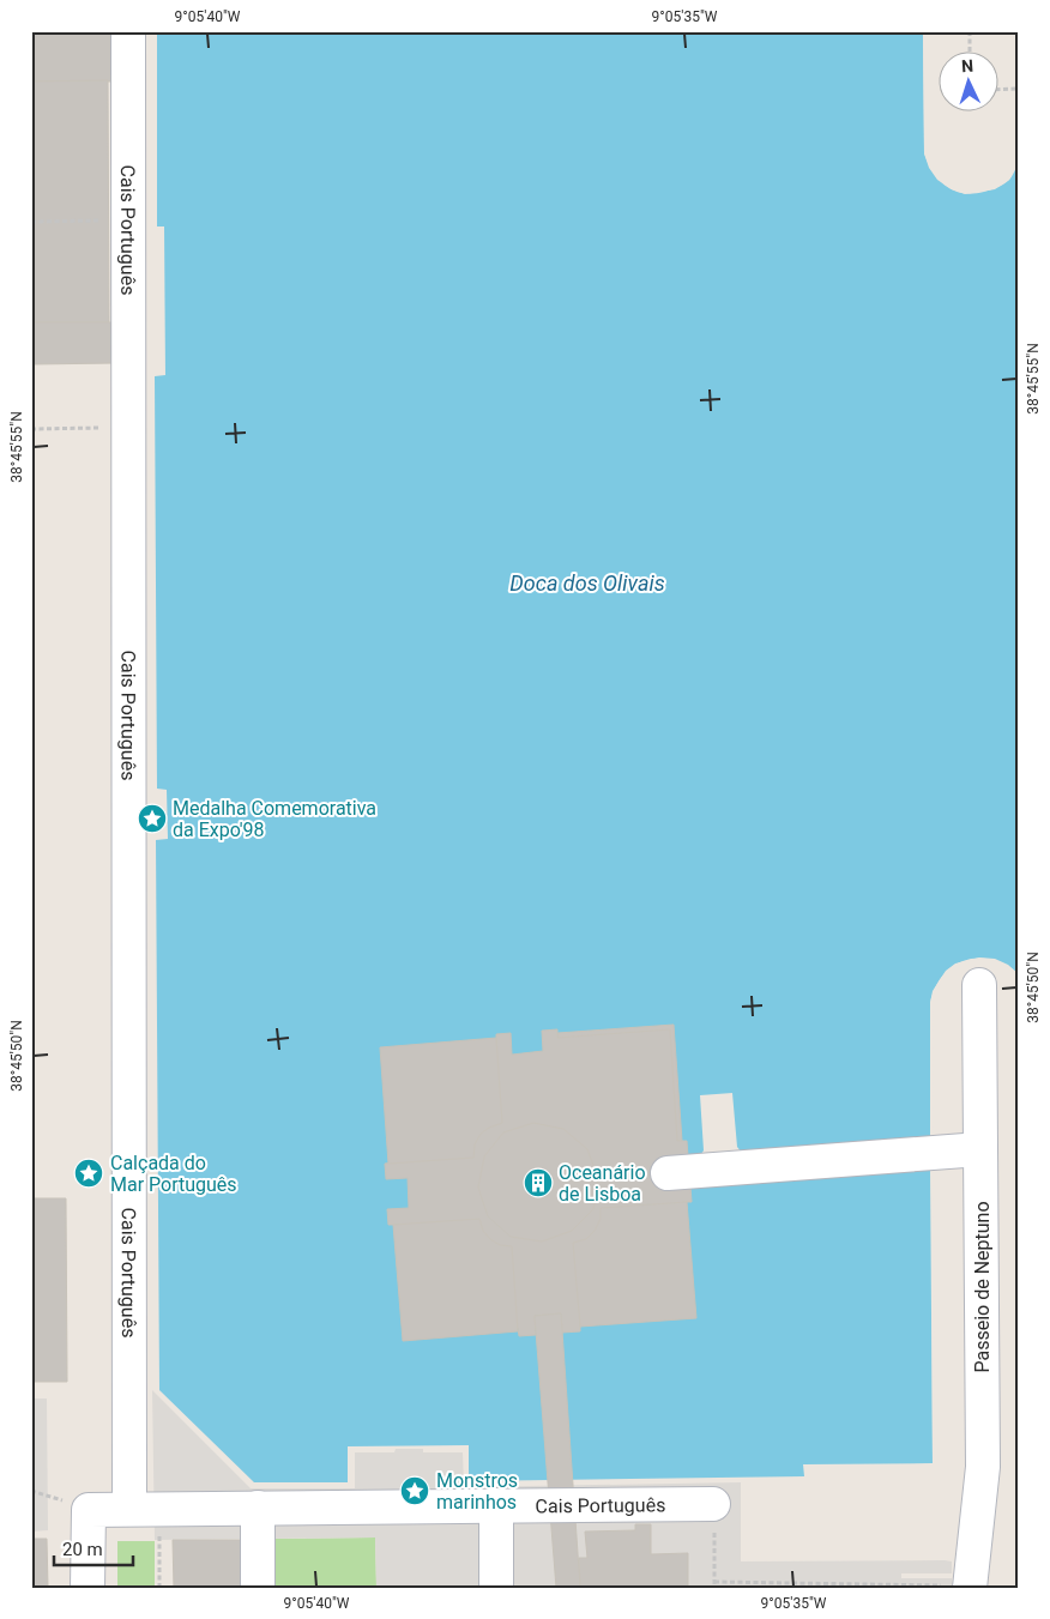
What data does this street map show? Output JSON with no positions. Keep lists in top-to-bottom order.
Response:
{
  "streets": {
    "street": ["Cais Português", "Passeio de Neptuno"]
  },
  "water": ["Doca dos Olivais"],
  "places": {
    "place": ["Medalha Comemorativa da Expo'98", "Calçada do Mar Português", "Monstros marinhos"],
    "building": ["Oceanário de Lisboa"]
  },
  "scale_bar": "20 m",
  "north": "top",
  "coordinates": [
    "9°05'40\"W",
    "9°05'35\"W",
    "38°45'55\"N",
    "38°45'50\"N"
  ]
}
